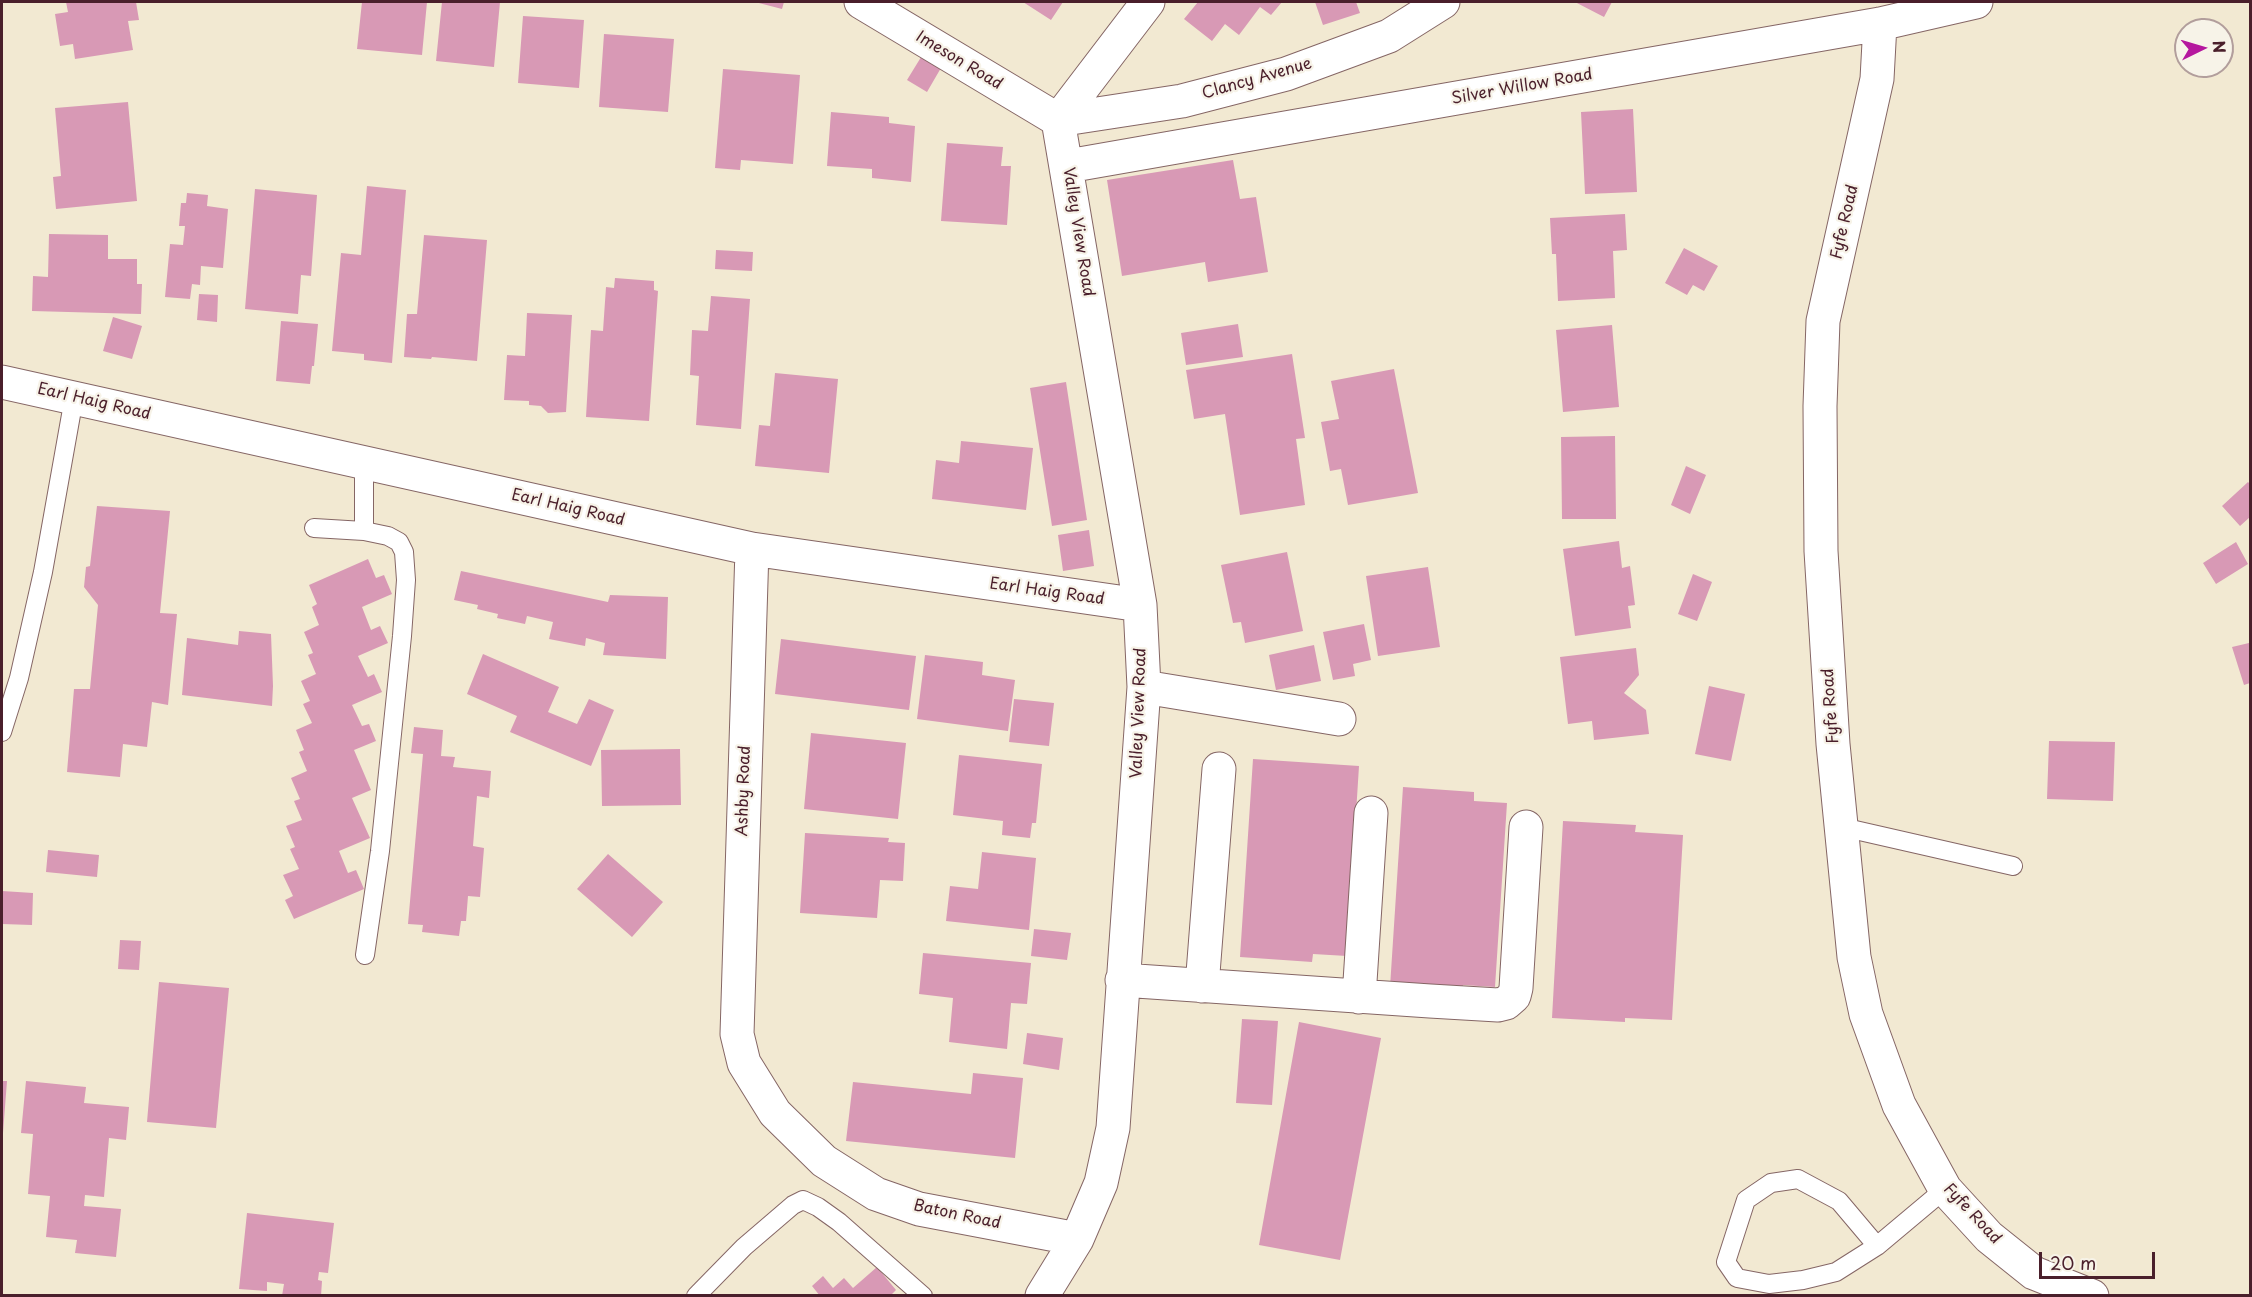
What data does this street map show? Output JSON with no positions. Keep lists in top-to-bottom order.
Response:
{
  "streets": {
    "street": [
      "Imeson Road",
      "Clancy Avenue",
      "Silver Willow Road",
      "Fyfe Road",
      "Valley View Road",
      "Earl Haig Road",
      "Ashby Road",
      "Baton Road"
    ]
  },
  "crossings": [
    ["Imeson Road", "Clancy Avenue"],
    ["Imeson Road", "Valley View Road"],
    ["Clancy Avenue", "Valley View Road"],
    ["Silver Willow Road", "Fyfe Road"],
    ["Silver Willow Road", "Valley View Road"],
    ["Valley View Road", "Earl Haig Road"],
    ["Valley View Road", "Baton Road"],
    ["Earl Haig Road", "Ashby Road"],
    ["Ashby Road", "Baton Road"]
  ],
  "scale_bar": "20 m",
  "north": "right"
}
